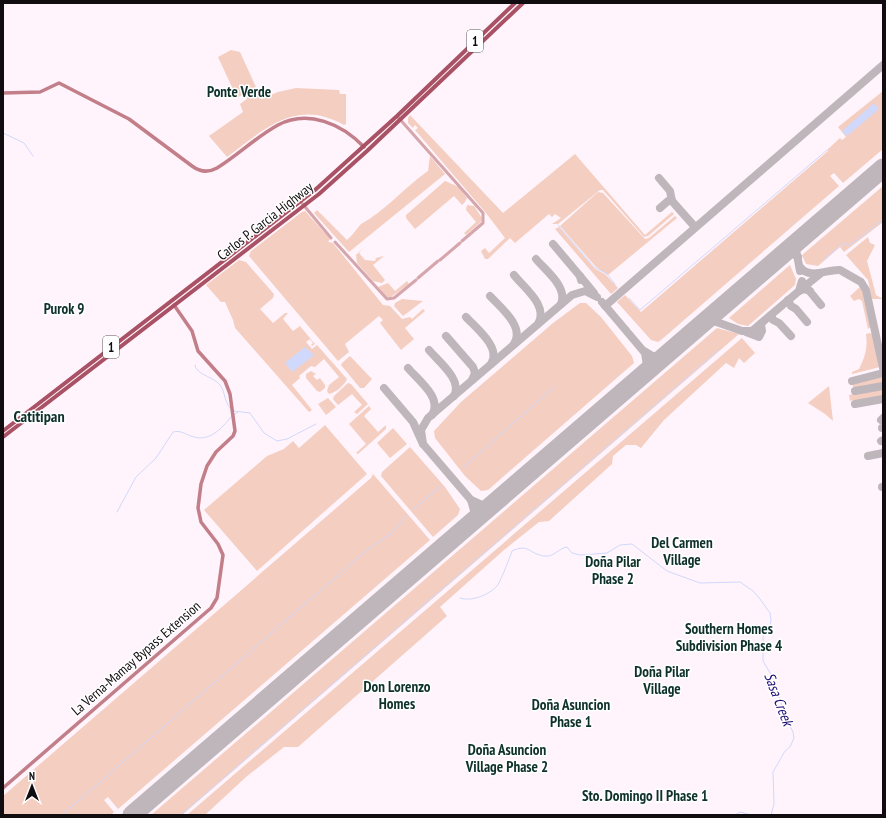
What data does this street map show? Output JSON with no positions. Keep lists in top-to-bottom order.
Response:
{
  "streets": {
    "highway": ["1", "Carlos P. Garcia Highway"],
    "main road": ["La Verna-Mamay Bypass Extension"]
  },
  "crossings": [
    ["Carlos P. Garcia Highway", "La Verna-Mamay Bypass Extension"]
  ],
  "districts": [
    "Ponte Verde",
    "Purok 9",
    "Catitipan",
    "Del Carmen Village",
    "Doña Pilar Phase 2",
    "Southern Homes Subdivision Phase 4",
    "Doña Pilar Village",
    "Don Lorenzo Homes",
    "Doña Asuncion Phase 1",
    "Doña Asuncion Village Phase 2",
    "Sto. Domingo II Phase 1"
  ],
  "water": ["Sasa Creek"],
  "north": "top"
}
